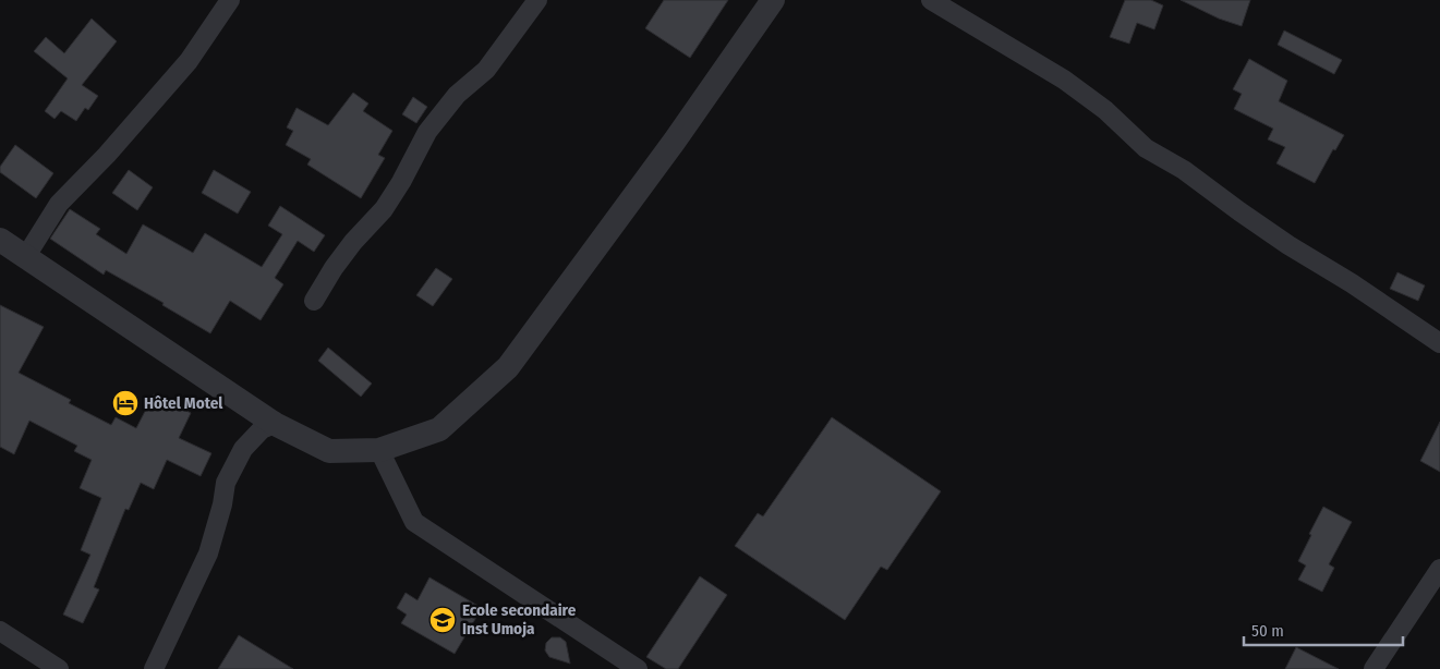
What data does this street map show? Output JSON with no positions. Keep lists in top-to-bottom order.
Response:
{
  "places": {
    "hotel": ["Hôtel Motel"],
    "school or university": ["Ecole secondaire Inst Umoja"]
  },
  "scale_bar": "50 m"
}
